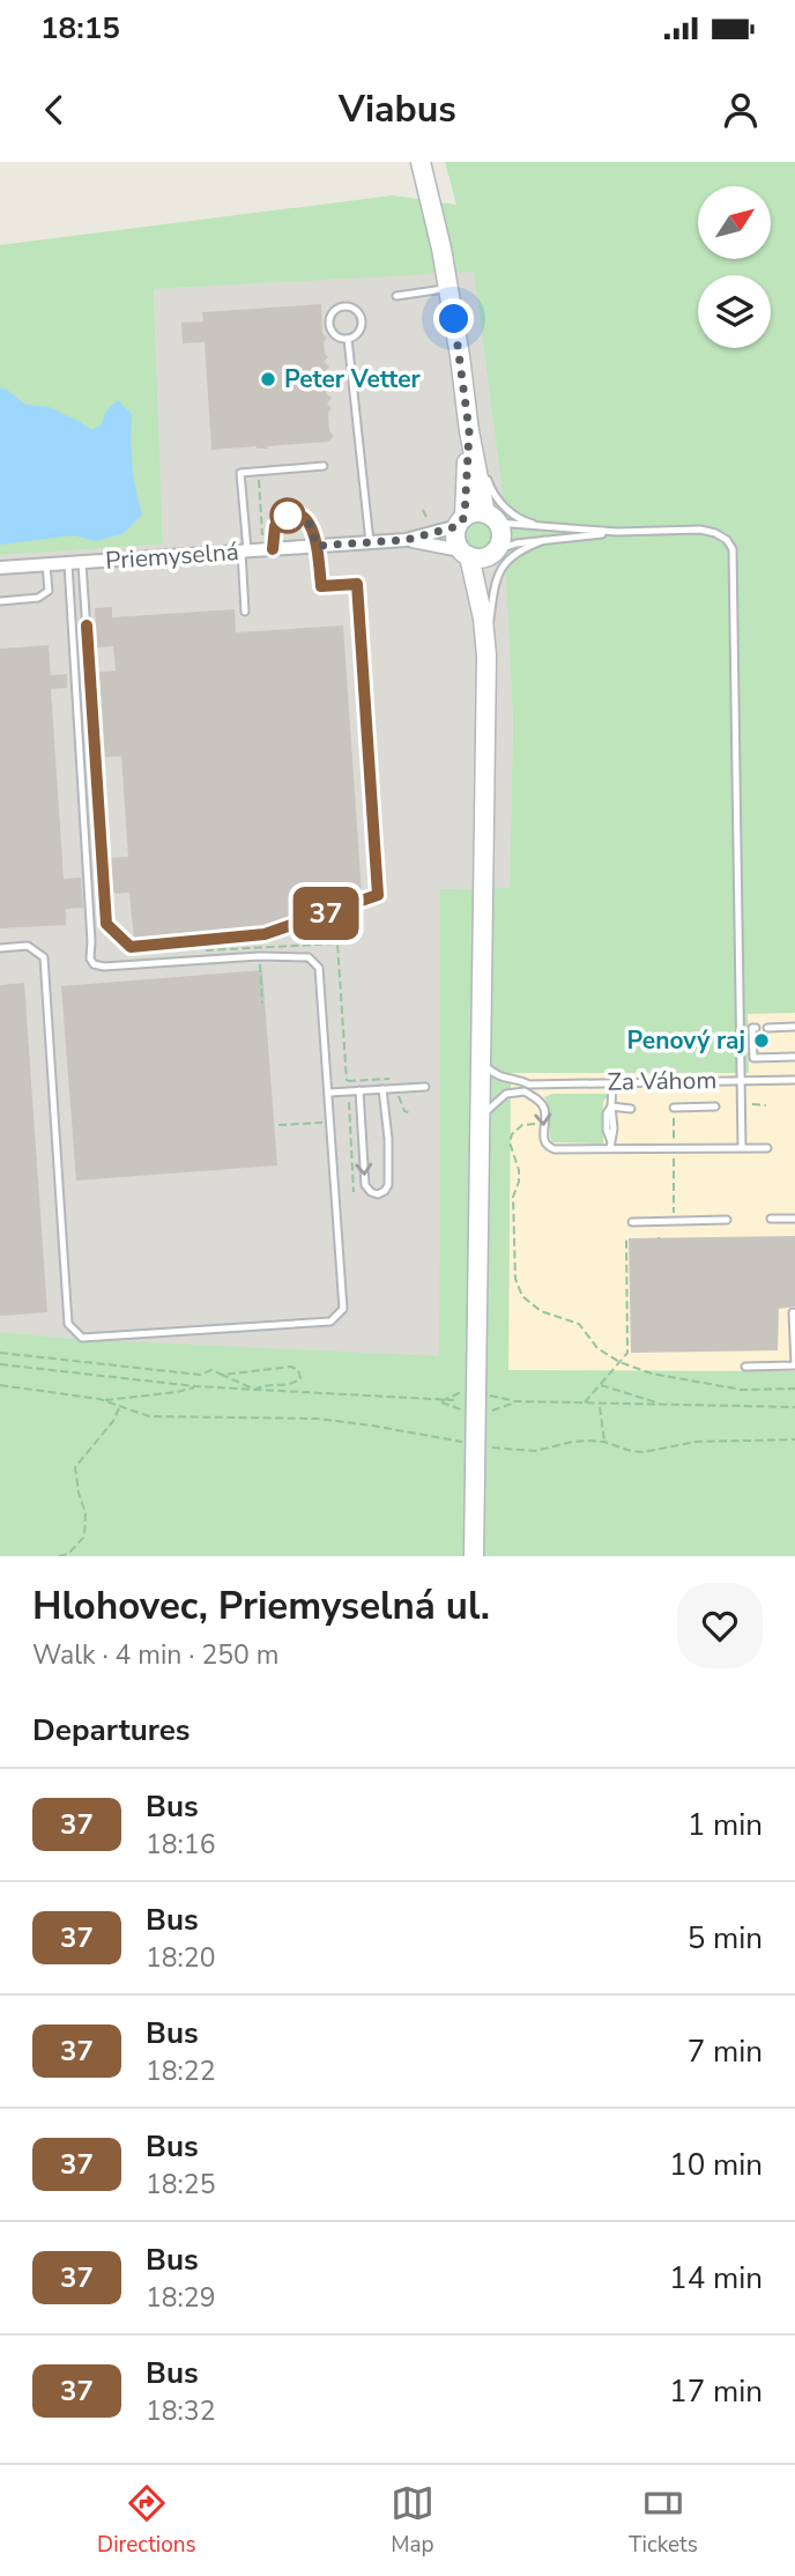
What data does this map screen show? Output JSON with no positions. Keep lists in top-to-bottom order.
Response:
{
  "streets": {
    "street": ["Priemyselná"],
    "lane": ["Za Váhom"]
  },
  "places": ["Peter Vetter", "Penový raj"],
  "lines": ["bus line 37"],
  "north": "top right",
  "page": {
    "status": "18:15",
    "header": "Viabus",
    "on_map": "37",
    "heading": [
      ["Hlohovec, Priemyselná ul.", "Walk · 4 min · 250 m"],
      "Departures"
    ],
    "list": [
      {
        "mark": "37",
        "name": "Bus",
        "note": "18:16",
        "value": "1 min"
      },
      {
        "mark": "37",
        "name": "Bus",
        "note": "18:20",
        "value": "5 min"
      },
      {
        "mark": "37",
        "name": "Bus",
        "note": "18:22",
        "value": "7 min"
      },
      {
        "mark": "37",
        "name": "Bus",
        "note": "18:25",
        "value": "10 min"
      },
      {
        "mark": "37",
        "name": "Bus",
        "note": "18:29",
        "value": "14 min"
      },
      {
        "mark": "37",
        "name": "Bus",
        "note": "18:32",
        "value": "17 min"
      }
    ],
    "tabs": ["Directions", "Map", "Tickets"]
  }
}
